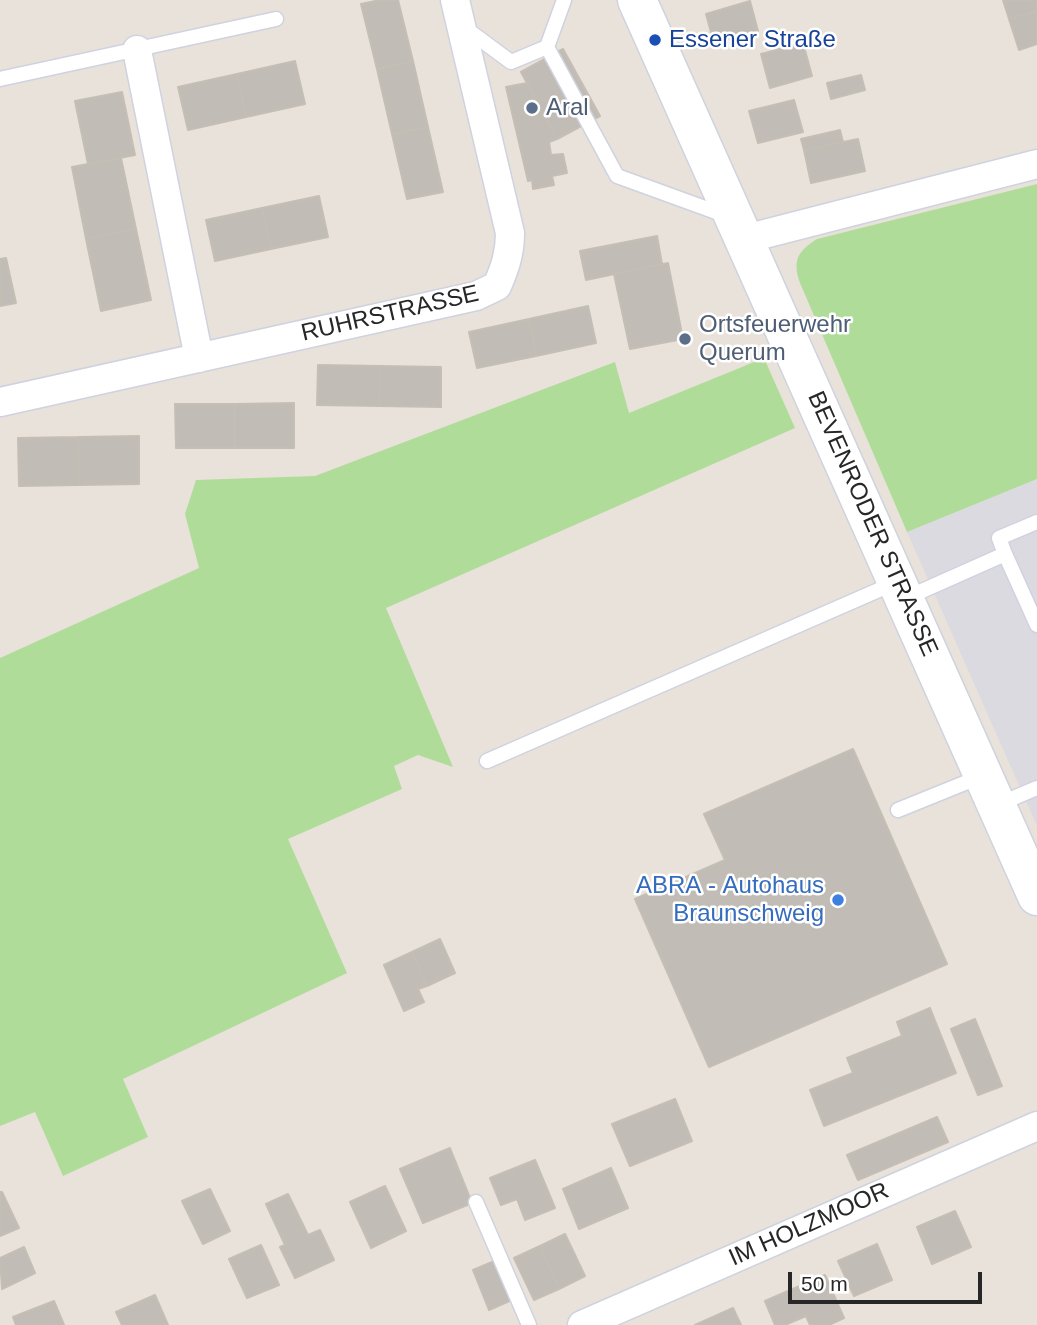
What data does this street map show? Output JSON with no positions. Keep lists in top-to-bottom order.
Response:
{
  "streets": {
    "main road": ["BEVENRODER STRASSE"],
    "street": ["RUHRSTRASSE", "IM HOLZMOOR"]
  },
  "places": [
    "Essener Straße",
    "Aral",
    "Ortsfeuerwehr Querum",
    "ABRA - Autohaus Braunschweig"
  ],
  "scale_bar": "50 m"
}
